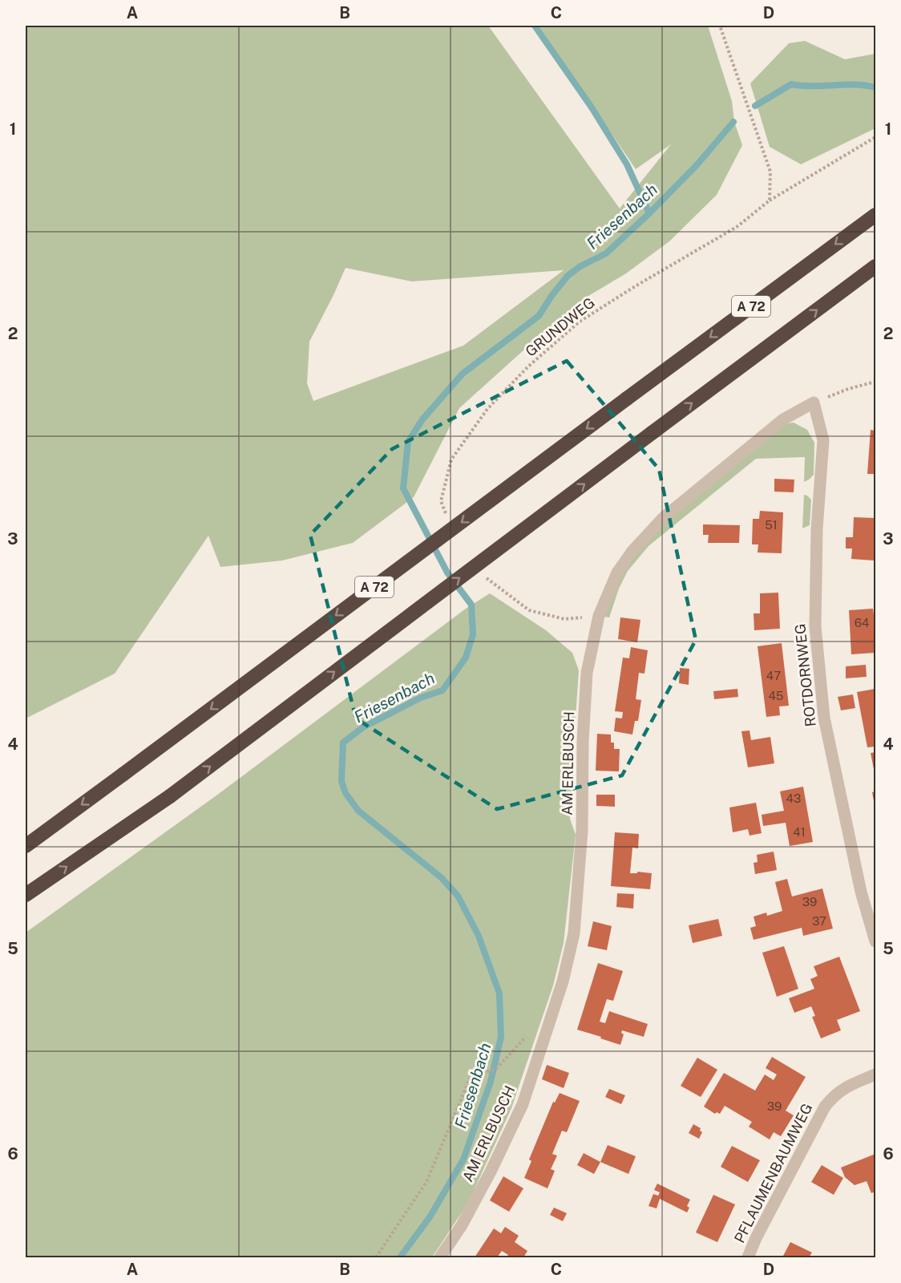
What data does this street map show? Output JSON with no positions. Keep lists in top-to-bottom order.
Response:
{
  "streets": {
    "highway": ["A 72"],
    "street": ["ROTDORNWEG", "AM ERLBUSCH", "PFLAUMENBAUMWEG"],
    "path": ["GRUNDWEG"]
  },
  "crossings": [
    ["ROTDORNWEG", "AM ERLBUSCH"]
  ],
  "water": ["Friesenbach"],
  "house_numbers": [
    "51",
    "64",
    "47",
    "45",
    "43",
    "41",
    "39",
    "37",
    "39"
  ],
  "grid": {
    "columns": [
      "A",
      "B",
      "C",
      "D"
    ],
    "rows": [
      "1",
      "2",
      "3",
      "4",
      "5",
      "6"
    ]
  }
}
